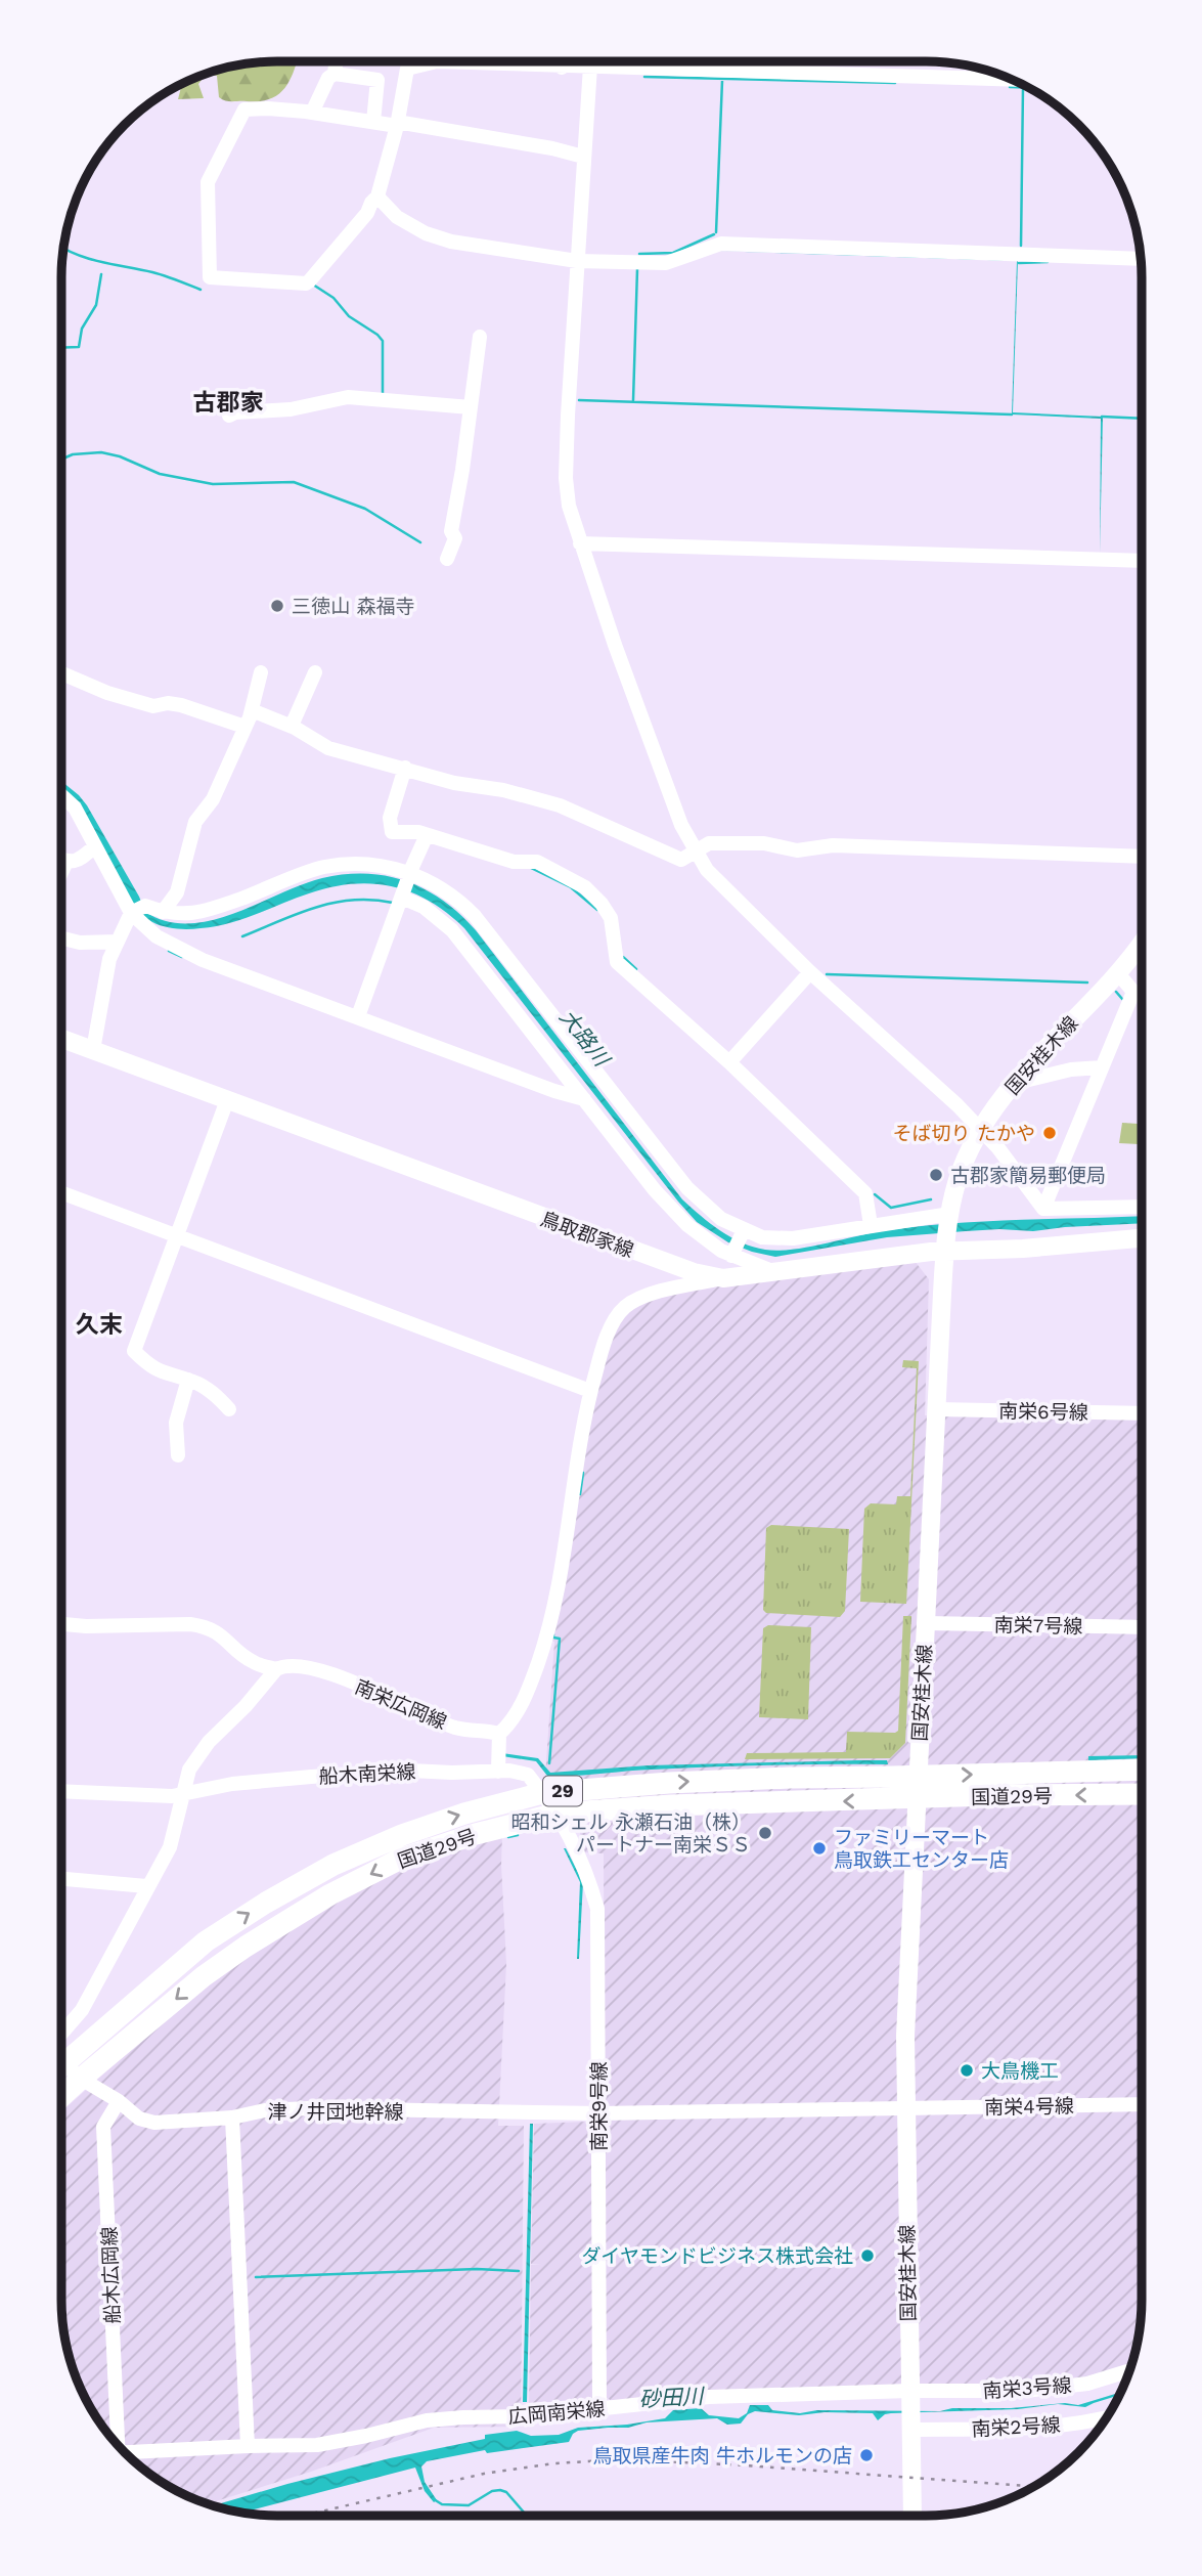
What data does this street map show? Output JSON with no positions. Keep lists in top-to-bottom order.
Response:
{
  "streets": {
    "highway": ["29", "国道29号"],
    "main road": ["国安桂木線", "鳥取郡家線"],
    "street": [
      "南栄6号線",
      "南栄7号線",
      "南栄広岡線",
      "船木南栄線",
      "南栄9号線",
      "南栄4号線",
      "津ノ井団地幹線",
      "船木広岡線",
      "南栄3号線",
      "広岡南栄線",
      "南栄2号線"
    ]
  },
  "crossings": [
    ["国安桂木線", "鳥取郡家線"],
    ["国安桂木線", "南栄6号線"],
    ["国安桂木線", "南栄7号線"],
    ["国安桂木線", "国道29号"],
    ["国安桂木線", "南栄4号線"],
    ["国安桂木線", "津ノ井団地幹線"],
    ["国安桂木線", "南栄3号線"],
    ["国安桂木線", "広岡南栄線"],
    ["国安桂木線", "南栄2号線"],
    ["船木南栄線", "国道29号"],
    ["船木南栄線", "南栄9号線"],
    ["国道29号", "南栄9号線"],
    ["国道29号", "津ノ井団地幹線"],
    ["南栄9号線", "津ノ井団地幹線"],
    ["南栄9号線", "広岡南栄線"],
    ["南栄4号線", "津ノ井団地幹線"],
    ["津ノ井団地幹線", "船木広岡線"],
    ["南栄3号線", "広岡南栄線"]
  ],
  "districts": ["古郡家", "久末"],
  "water": ["大路川", "砂田川"],
  "places": [
    "三徳山 森福寺",
    "そば切り たかや",
    "古郡家簡易郵便局",
    "昭和シェル 永瀬石油（株） パートナー南栄ＳＳ",
    "ファミリーマート 鳥取鉄工センター店",
    "大鳥機工",
    "ダイヤモンドビジネス株式会社",
    "鳥取県産牛肉 牛ホルモンの店"
  ]
}
